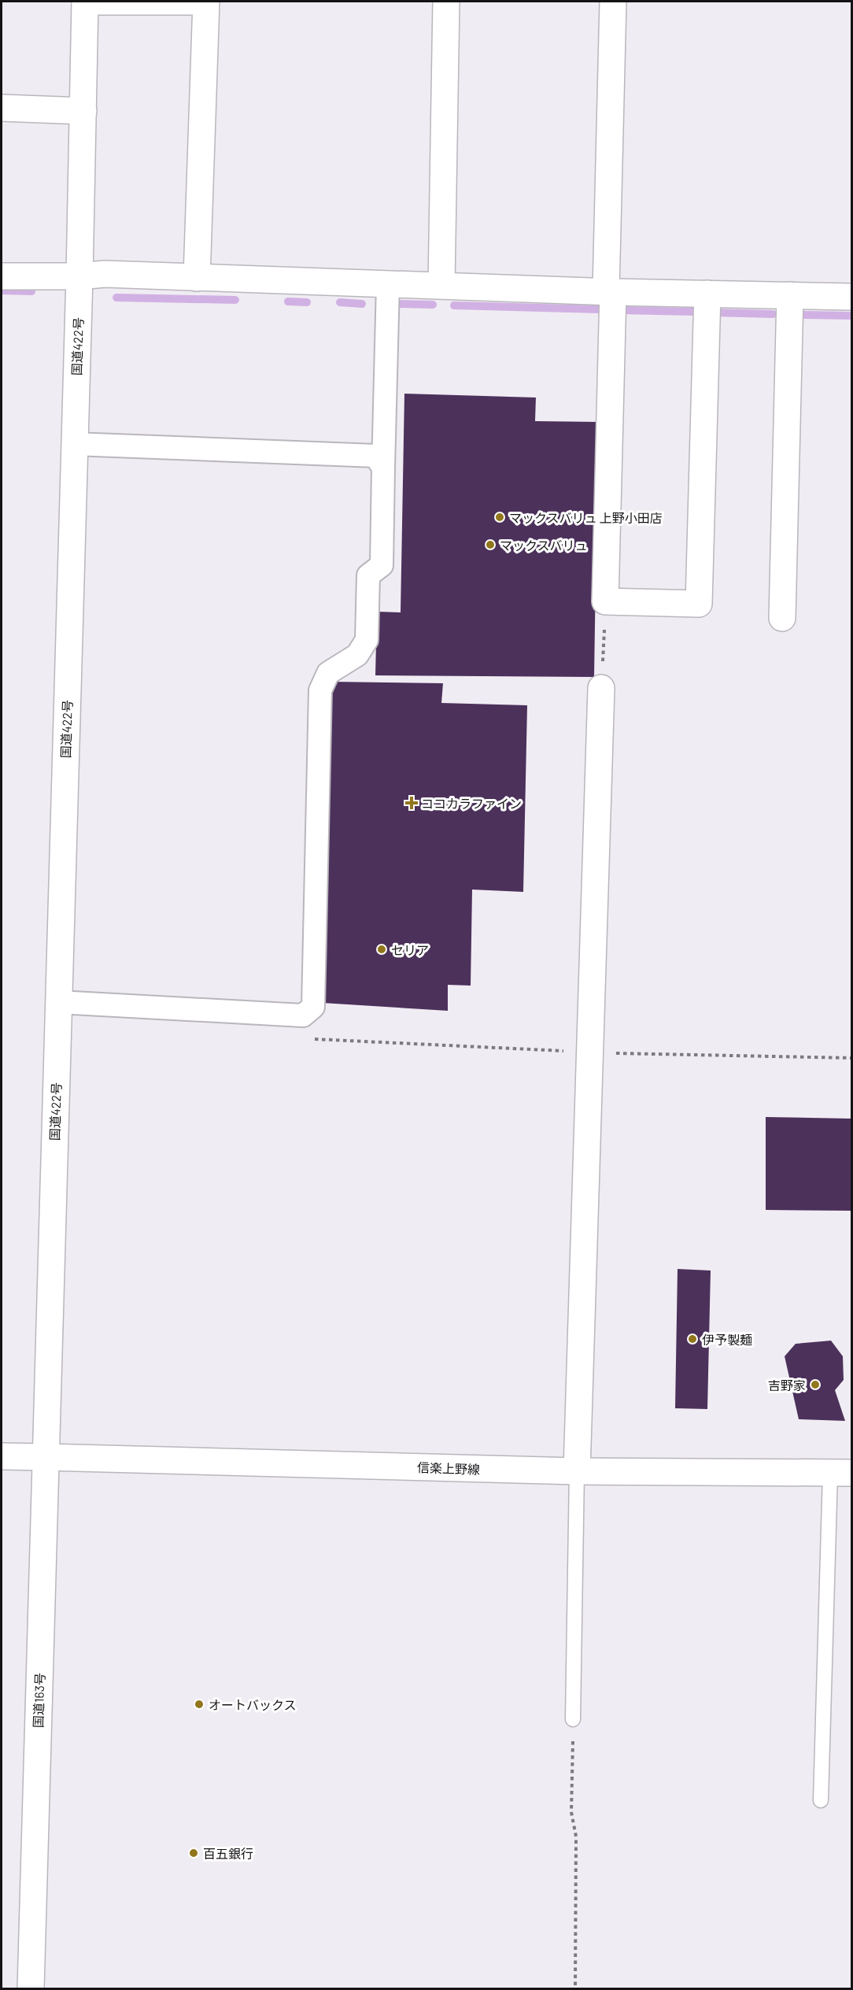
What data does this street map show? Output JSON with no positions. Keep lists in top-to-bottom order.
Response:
{
  "streets": {
    "main road": ["国道422号", "信楽上野線", "国道163号"]
  },
  "crossings": [
    ["国道422号", "信楽上野線"],
    ["国道422号", "国道163号"],
    ["信楽上野線", "国道163号"]
  ],
  "places": {
    "other": [
      "マックスバリュ 上野小田店",
      "マックスバリュ",
      "セリア",
      "伊予製麺",
      "吉野家",
      "オートバックス",
      "百五銀行"
    ],
    "health": ["ココカラファイン"]
  }
}
